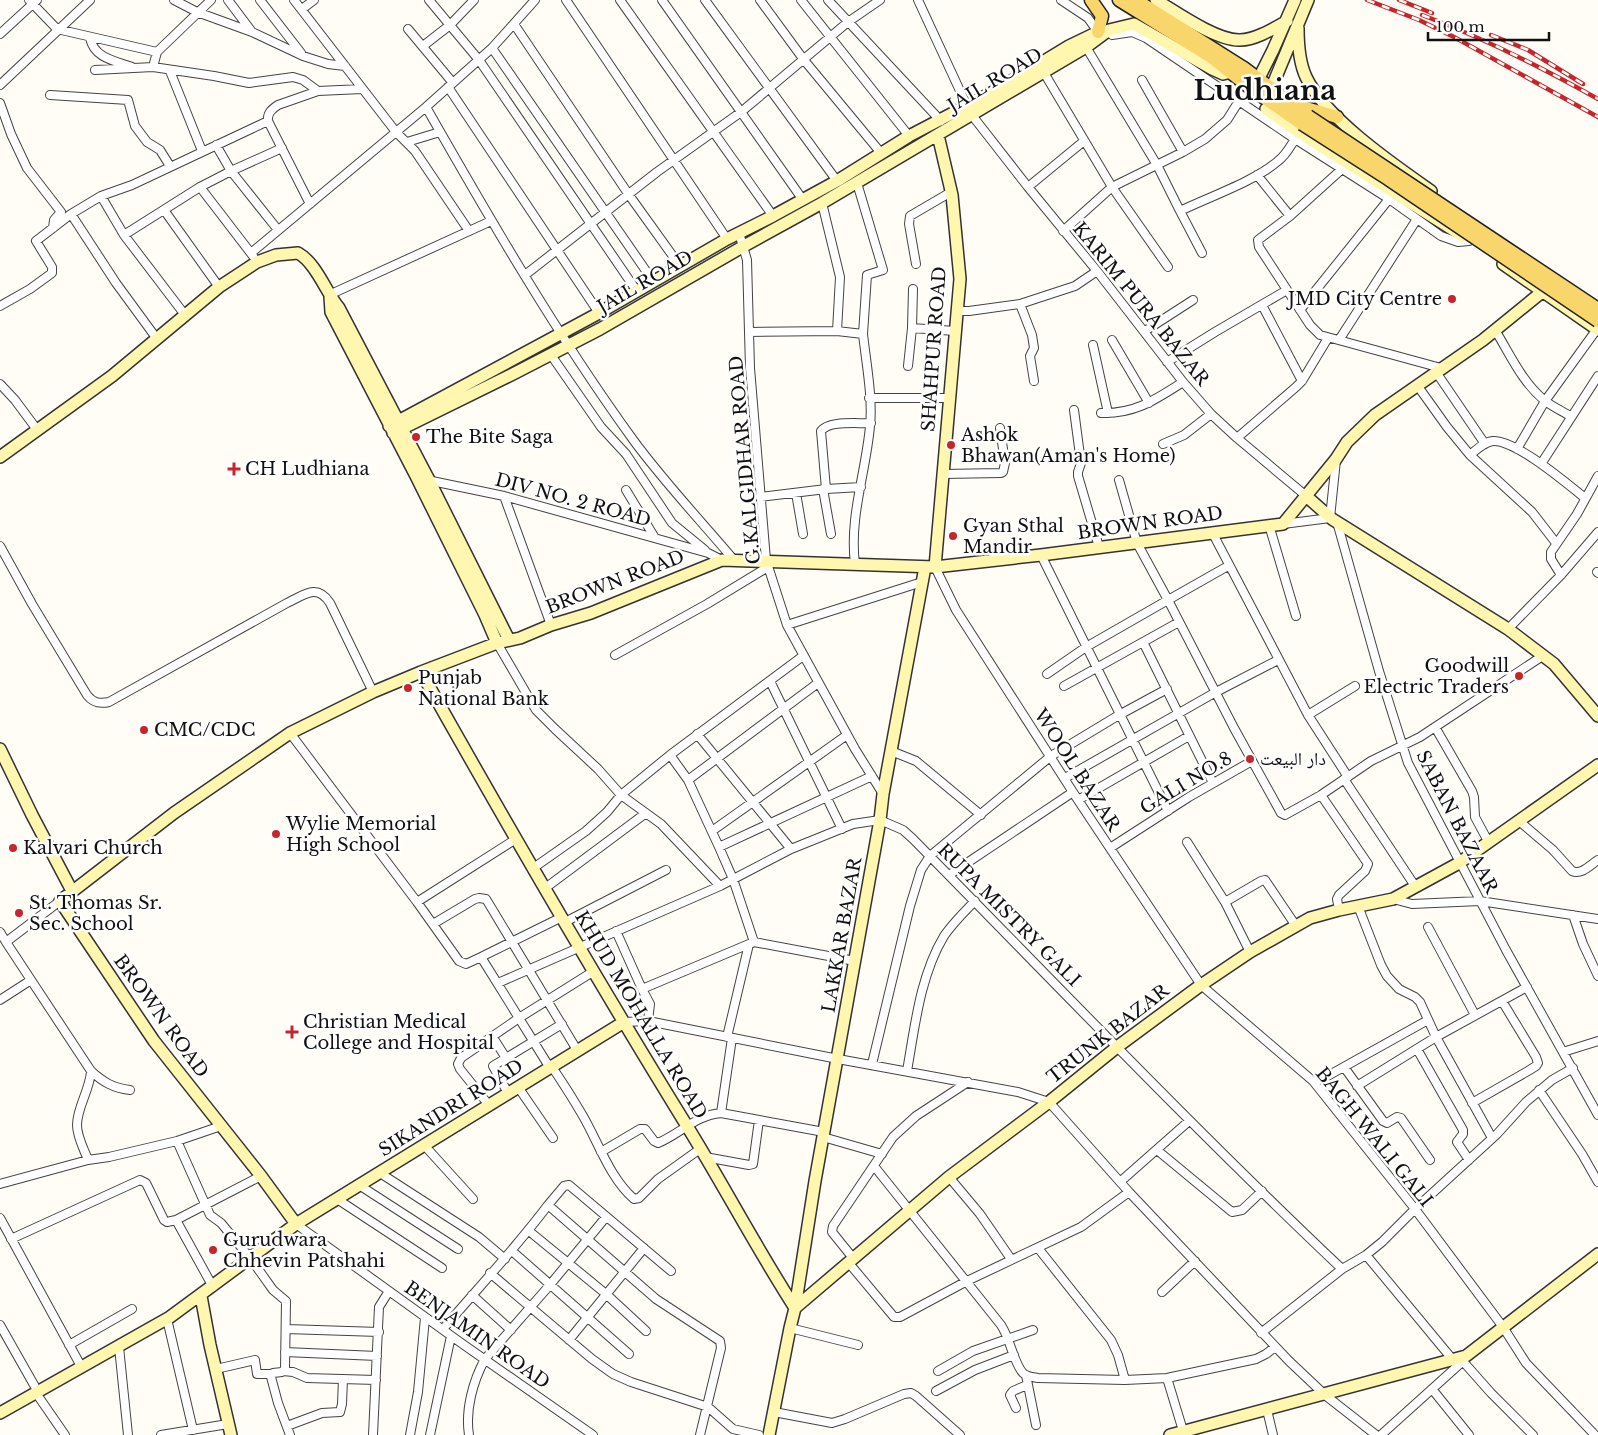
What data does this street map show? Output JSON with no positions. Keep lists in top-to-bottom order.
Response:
{
  "streets": {
    "street": [
      "JAIL ROAD",
      "KARIM PURA BAZAR",
      "SHAHPUR ROAD",
      "G.KALGIDHAR ROAD",
      "DIV NO. 2 ROAD",
      "BROWN ROAD",
      "WOOL BAZAR",
      "GALI NO.8",
      "SABAN BAZAAR",
      "RUPA MISTRY GALI",
      "LAKKAR BAZAR",
      "KHUD MOHALLA ROAD",
      "TRUNK BAZAR",
      "SIKANDRI ROAD",
      "BAGH WALI GALI",
      "BENJAMIN ROAD"
    ]
  },
  "crossings": [
    ["JAIL ROAD", "KARIM PURA BAZAR"],
    ["JAIL ROAD", "SHAHPUR ROAD"],
    ["JAIL ROAD", "G.KALGIDHAR ROAD"],
    ["SHAHPUR ROAD", "BROWN ROAD"],
    ["SHAHPUR ROAD", "WOOL BAZAR"],
    ["SHAHPUR ROAD", "LAKKAR BAZAR"],
    ["G.KALGIDHAR ROAD", "BROWN ROAD"],
    ["G.KALGIDHAR ROAD", "LAKKAR BAZAR"],
    ["DIV NO. 2 ROAD", "BROWN ROAD"],
    ["BROWN ROAD", "WOOL BAZAR"],
    ["BROWN ROAD", "LAKKAR BAZAR"],
    ["BROWN ROAD", "KHUD MOHALLA ROAD"],
    ["BROWN ROAD", "SIKANDRI ROAD"],
    ["BROWN ROAD", "BENJAMIN ROAD"],
    ["WOOL BAZAR", "GALI NO.8"],
    ["WOOL BAZAR", "LAKKAR BAZAR"],
    ["WOOL BAZAR", "TRUNK BAZAR"],
    ["WOOL BAZAR", "BAGH WALI GALI"],
    ["SABAN BAZAAR", "TRUNK BAZAR"],
    ["RUPA MISTRY GALI", "LAKKAR BAZAR"],
    ["RUPA MISTRY GALI", "TRUNK BAZAR"],
    ["LAKKAR BAZAR", "KHUD MOHALLA ROAD"],
    ["LAKKAR BAZAR", "TRUNK BAZAR"],
    ["KHUD MOHALLA ROAD", "TRUNK BAZAR"],
    ["KHUD MOHALLA ROAD", "SIKANDRI ROAD"],
    ["TRUNK BAZAR", "BAGH WALI GALI"],
    ["SIKANDRI ROAD", "BENJAMIN ROAD"]
  ],
  "districts": ["Ludhiana"],
  "places": {
    "other": [
      "JMD City Centre",
      "The Bite Saga",
      "Ashok Bhawan(Aman's Home)",
      "Gyan Sthal Mandir",
      "Goodwill Electric Traders",
      "Punjab National Bank",
      "CMC/CDC",
      "دار البیعت",
      "Wylie Memorial High School",
      "Kalvari Church",
      "St. Thomas Sr. Sec. School",
      "Gurudwara Chhevin Patshahi"
    ],
    "health": ["CH Ludhiana", "Christian Medical College and Hospital"]
  },
  "scale_bar": "100 m"
}
